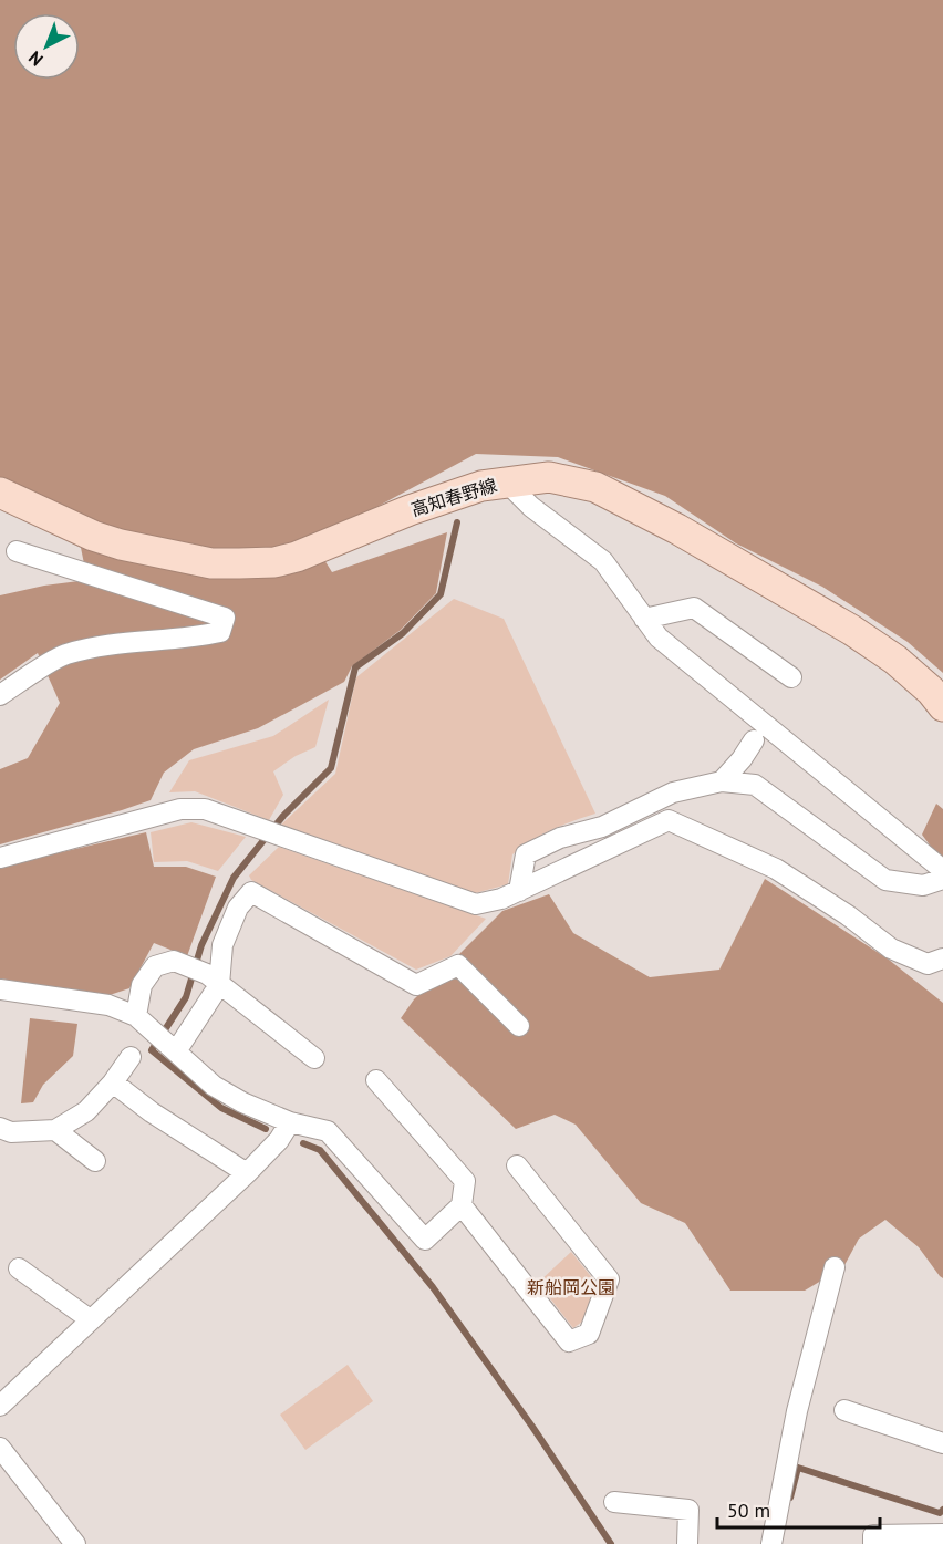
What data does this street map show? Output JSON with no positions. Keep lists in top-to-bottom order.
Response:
{
  "streets": {
    "main road": ["高知春野線"]
  },
  "parks": ["新船岡公園"],
  "scale_bar": "50 m",
  "north": "bottom left"
}
